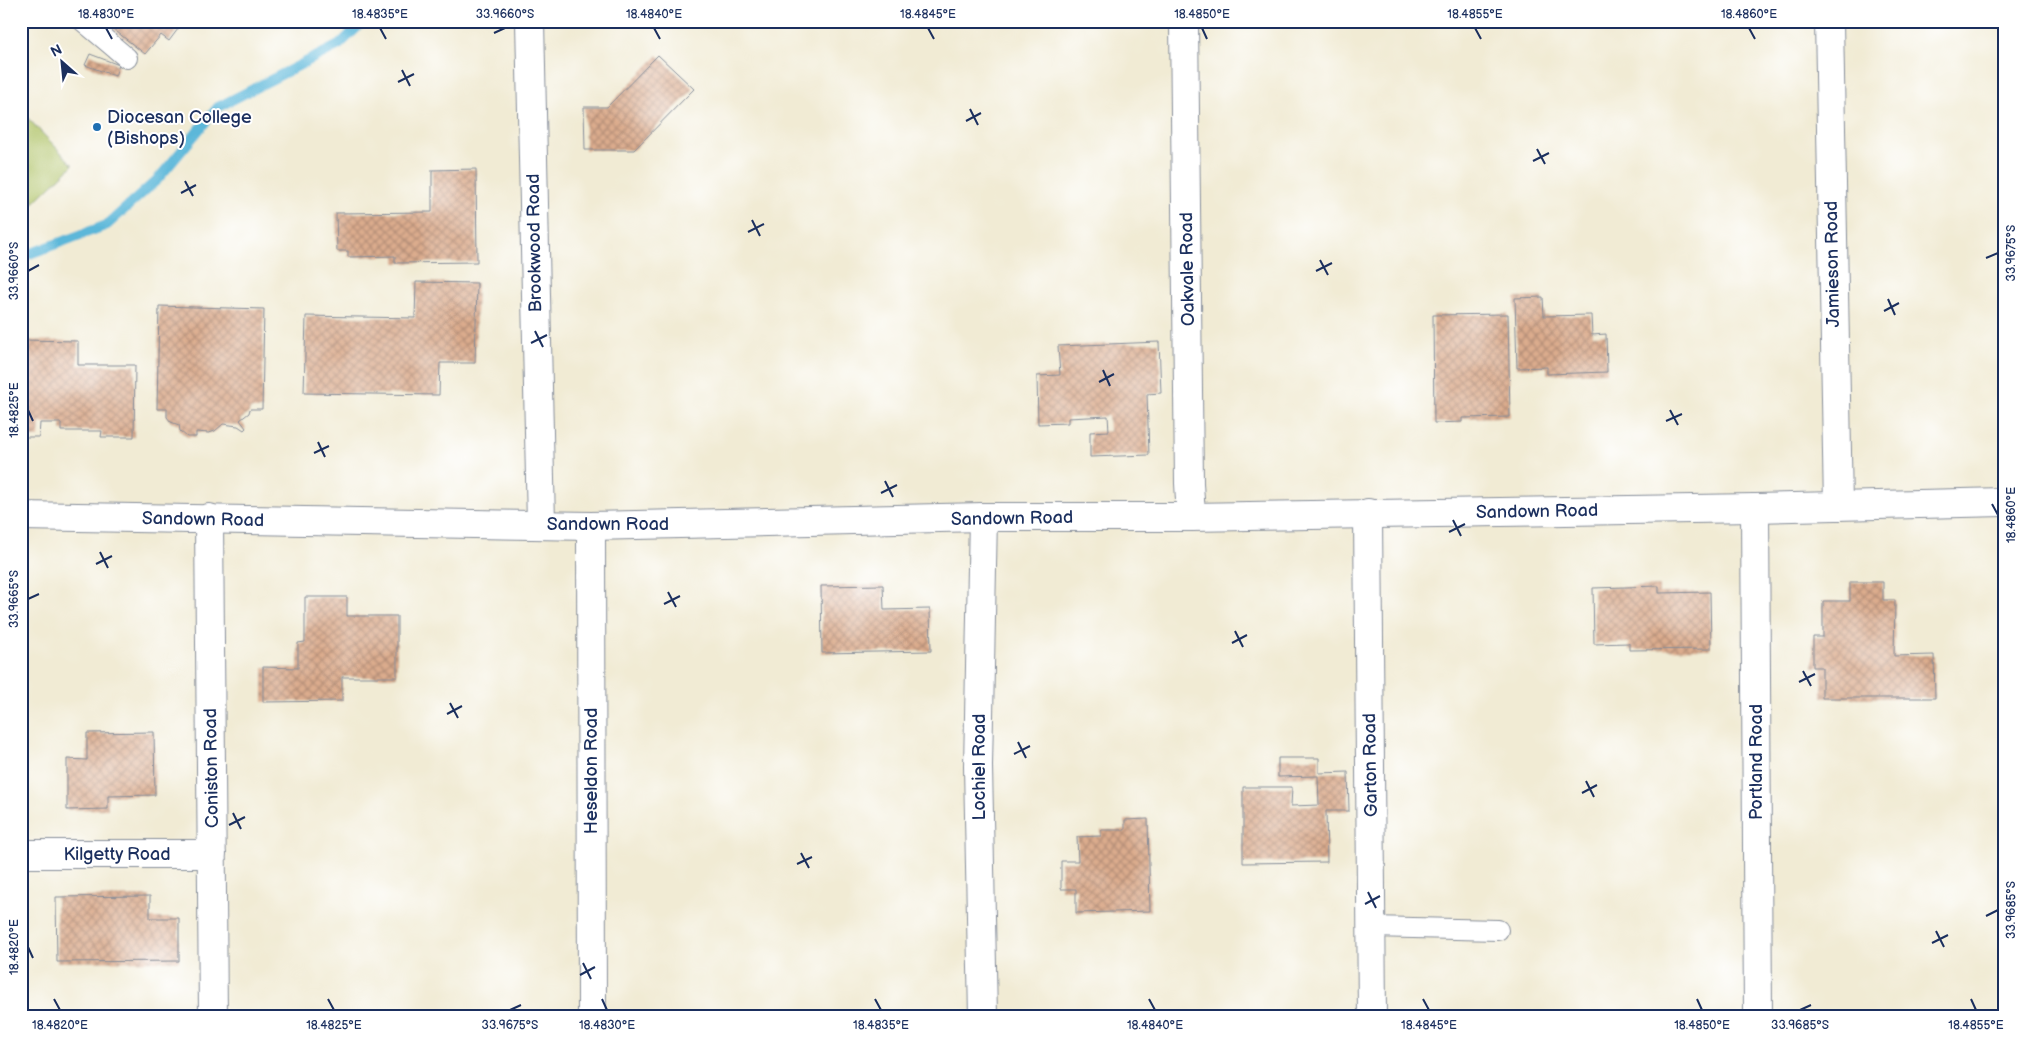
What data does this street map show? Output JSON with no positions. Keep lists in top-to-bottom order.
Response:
{
  "streets": {
    "street": [
      "Brookwood Road",
      "Jamieson Road",
      "Oakvale Road",
      "Sandown Road",
      "Portland Road",
      "Garton Road",
      "Lochiel Road",
      "Coniston Road",
      "Heseldon Road",
      "Kilgetty Road"
    ]
  },
  "crossings": [
    ["Brookwood Road", "Sandown Road"],
    ["Jamieson Road", "Sandown Road"],
    ["Oakvale Road", "Sandown Road"],
    ["Sandown Road", "Portland Road"],
    ["Sandown Road", "Garton Road"],
    ["Sandown Road", "Lochiel Road"],
    ["Sandown Road", "Coniston Road"],
    ["Sandown Road", "Heseldon Road"],
    ["Coniston Road", "Kilgetty Road"]
  ],
  "places": ["Diocesan College (Bishops)"],
  "north": "top left",
  "coordinates": [
    "18.4830°E",
    "18.4835°E",
    "33.9660°S",
    "18.4840°E",
    "18.4845°E",
    "18.4850°E",
    "18.4855°E",
    "18.4860°E",
    "33.9675°S",
    "18.4825°E",
    "33.9665°S",
    "33.9685°S",
    "18.4820°E"
  ]
}
